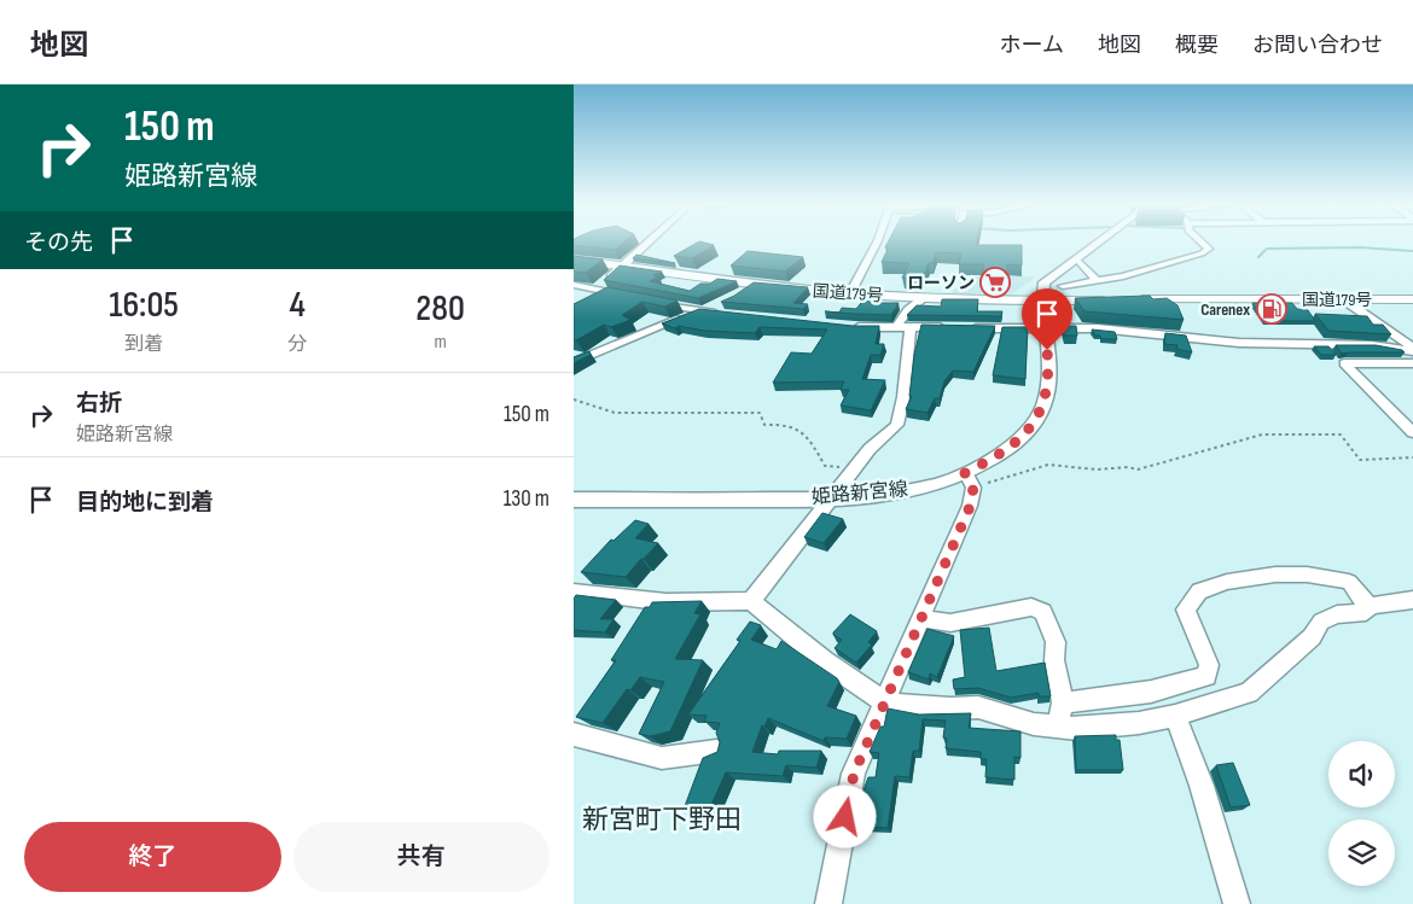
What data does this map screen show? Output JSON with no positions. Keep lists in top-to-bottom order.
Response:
{
  "streets": {
    "highway": ["国道179号"],
    "main road": ["姫路新宮線"]
  },
  "crossings": [
    ["国道179号", "姫路新宮線"]
  ],
  "districts": ["新宮町下野田"],
  "places": {
    "supermarket": ["ローソン"],
    "fuel station": ["Carenex"]
  },
  "page": {
    "header": "地図",
    "nav": [
      "ホーム",
      "地図",
      "概要",
      "お問い合わせ"
    ],
    "turn": ["150 m", "姫路新宮線"],
    "then": "その先",
    "eta": [
      "16:05",
      "到着",
      "4",
      "分",
      "280",
      "m"
    ],
    "list": [
      {
        "name": "右折",
        "note": "姫路新宮線",
        "value": "150 m"
      },
      {
        "name": "目的地に到着",
        "value": "130 m"
      }
    ],
    "buttons": ["終了", "共有"]
  }
}
